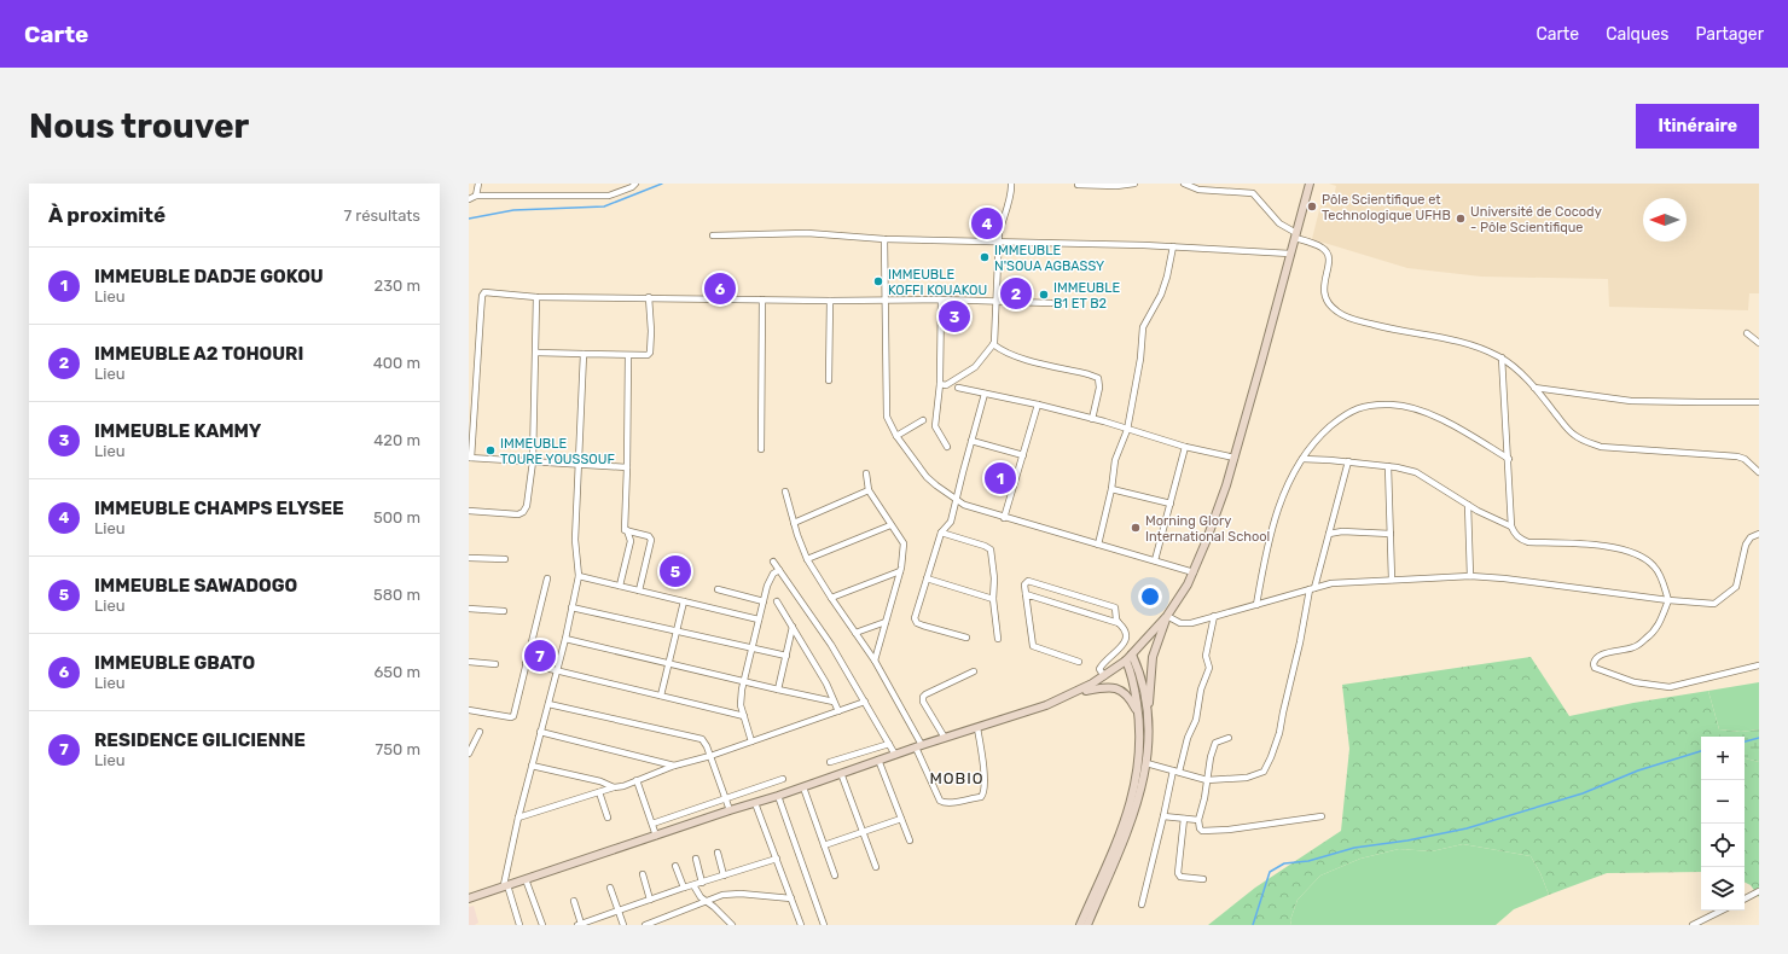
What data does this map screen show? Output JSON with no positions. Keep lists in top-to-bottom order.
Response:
{
  "districts": ["MOBIO"],
  "places": [
    "Pôle Scientifique et Technologique UFHB",
    "Université de Cocody - Pôle Scientifique",
    "IMMEUBLE N'SOUA AGBASSY",
    "IMMEUBLE KOFFI KOUAKOU",
    "IMMEUBLE B1 ET B2",
    "IMMEUBLE TOURE YOUSSOUF",
    "Morning Glory International School"
  ],
  "north": "left",
  "page": {
    "header": "Carte",
    "nav": ["Carte", "Calques", "Partager"],
    "buttons": "Itinéraire",
    "title": "Nous trouver",
    "heading": ["À proximité", "7 résultats"],
    "pins": [
      "4",
      "6",
      "2",
      "3",
      "1",
      "5",
      "7"
    ],
    "list": [
      {
        "mark": "1",
        "name": "IMMEUBLE DADJE GOKOU",
        "note": "Lieu",
        "value": "230 m"
      },
      {
        "mark": "2",
        "name": "IMMEUBLE A2 TOHOURI",
        "note": "Lieu",
        "value": "400 m"
      },
      {
        "mark": "3",
        "name": "IMMEUBLE KAMMY",
        "note": "Lieu",
        "value": "420 m"
      },
      {
        "mark": "4",
        "name": "IMMEUBLE CHAMPS ELYSEE",
        "note": "Lieu",
        "value": "500 m"
      },
      {
        "mark": "5",
        "name": "IMMEUBLE SAWADOGO",
        "note": "Lieu",
        "value": "580 m"
      },
      {
        "mark": "6",
        "name": "IMMEUBLE GBATO",
        "note": "Lieu",
        "value": "650 m"
      },
      {
        "mark": "7",
        "name": "RESIDENCE GILICIENNE",
        "note": "Lieu",
        "value": "750 m"
      }
    ],
    "map_buttons": ["+", "−"]
  }
}
